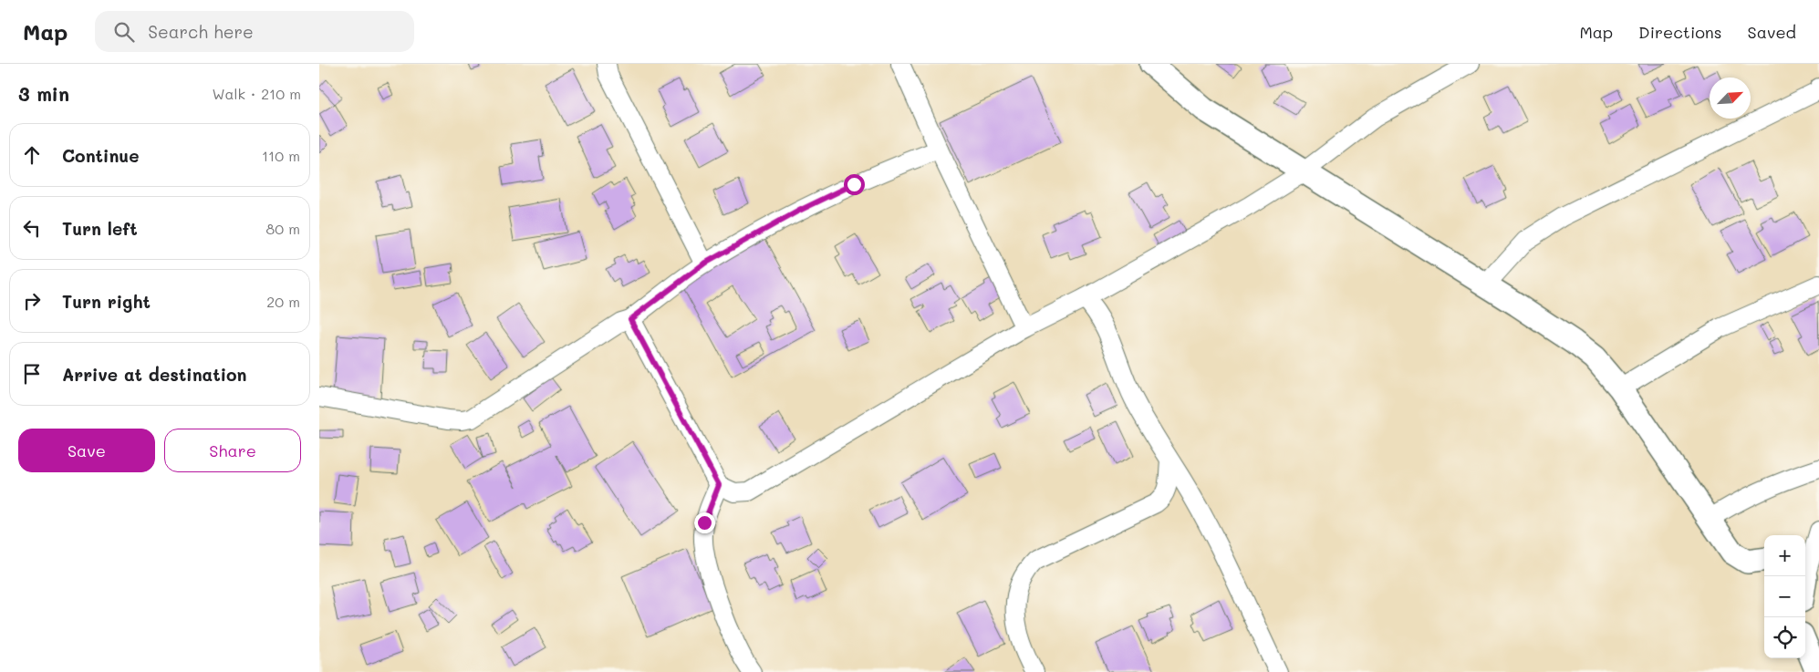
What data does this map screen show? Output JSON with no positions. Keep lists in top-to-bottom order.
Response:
{
  "north": "top right",
  "page": {
    "header": "Map",
    "search": "Search here",
    "nav": ["Map", "Directions", "Saved"],
    "heading": ["3 min", "Walk · 210 m"],
    "list": [
      ["Continue", "110 m"],
      ["Turn left", "80 m"],
      ["Turn right", "20 m"],
      "Arrive at destination"
    ],
    "buttons": ["Save", "Share"],
    "map_buttons": ["+", "−"]
  }
}
